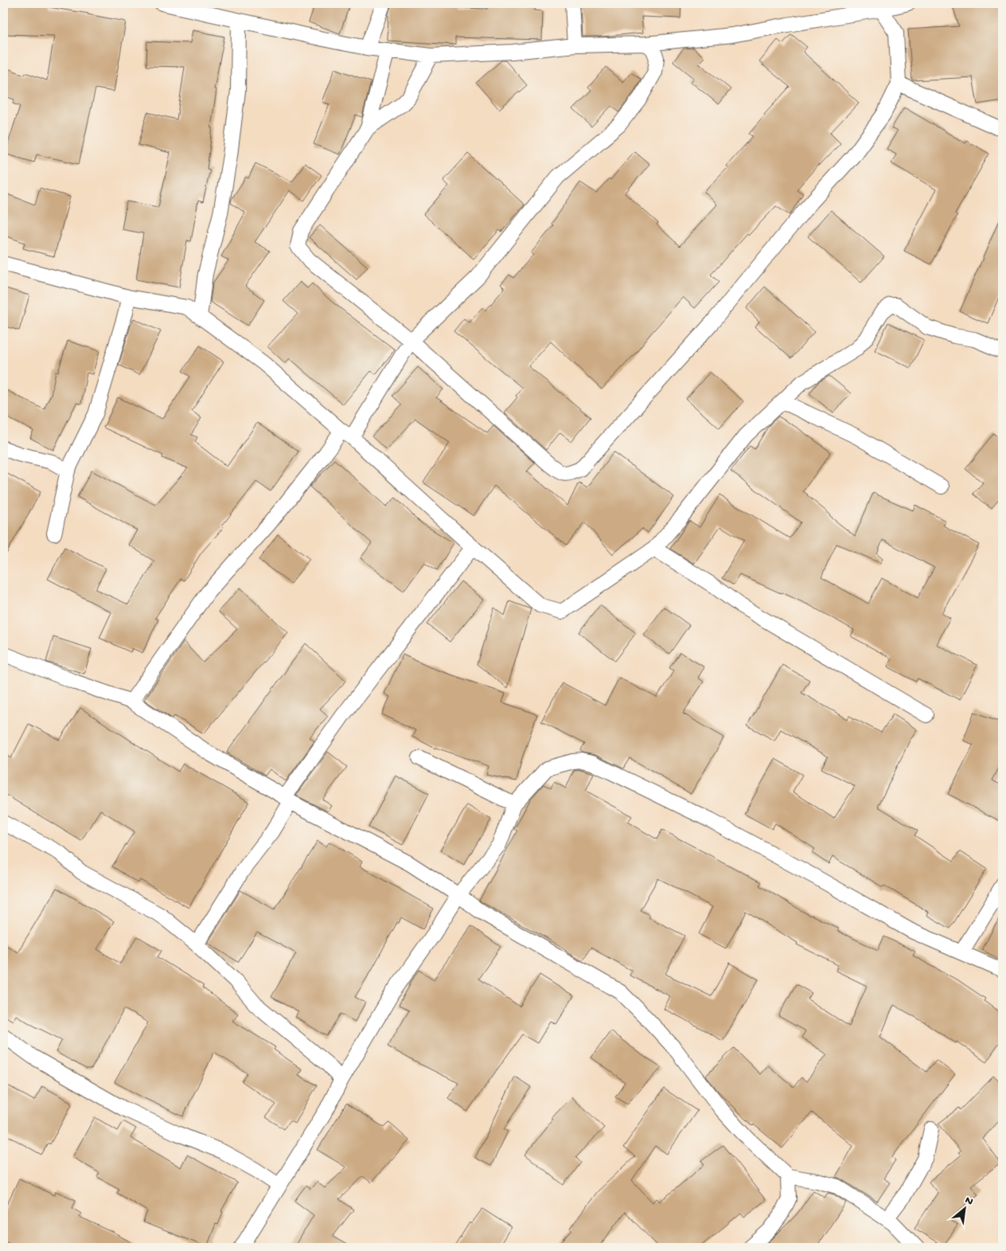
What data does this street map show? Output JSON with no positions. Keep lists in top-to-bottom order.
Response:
{
  "north": "top right"
}
